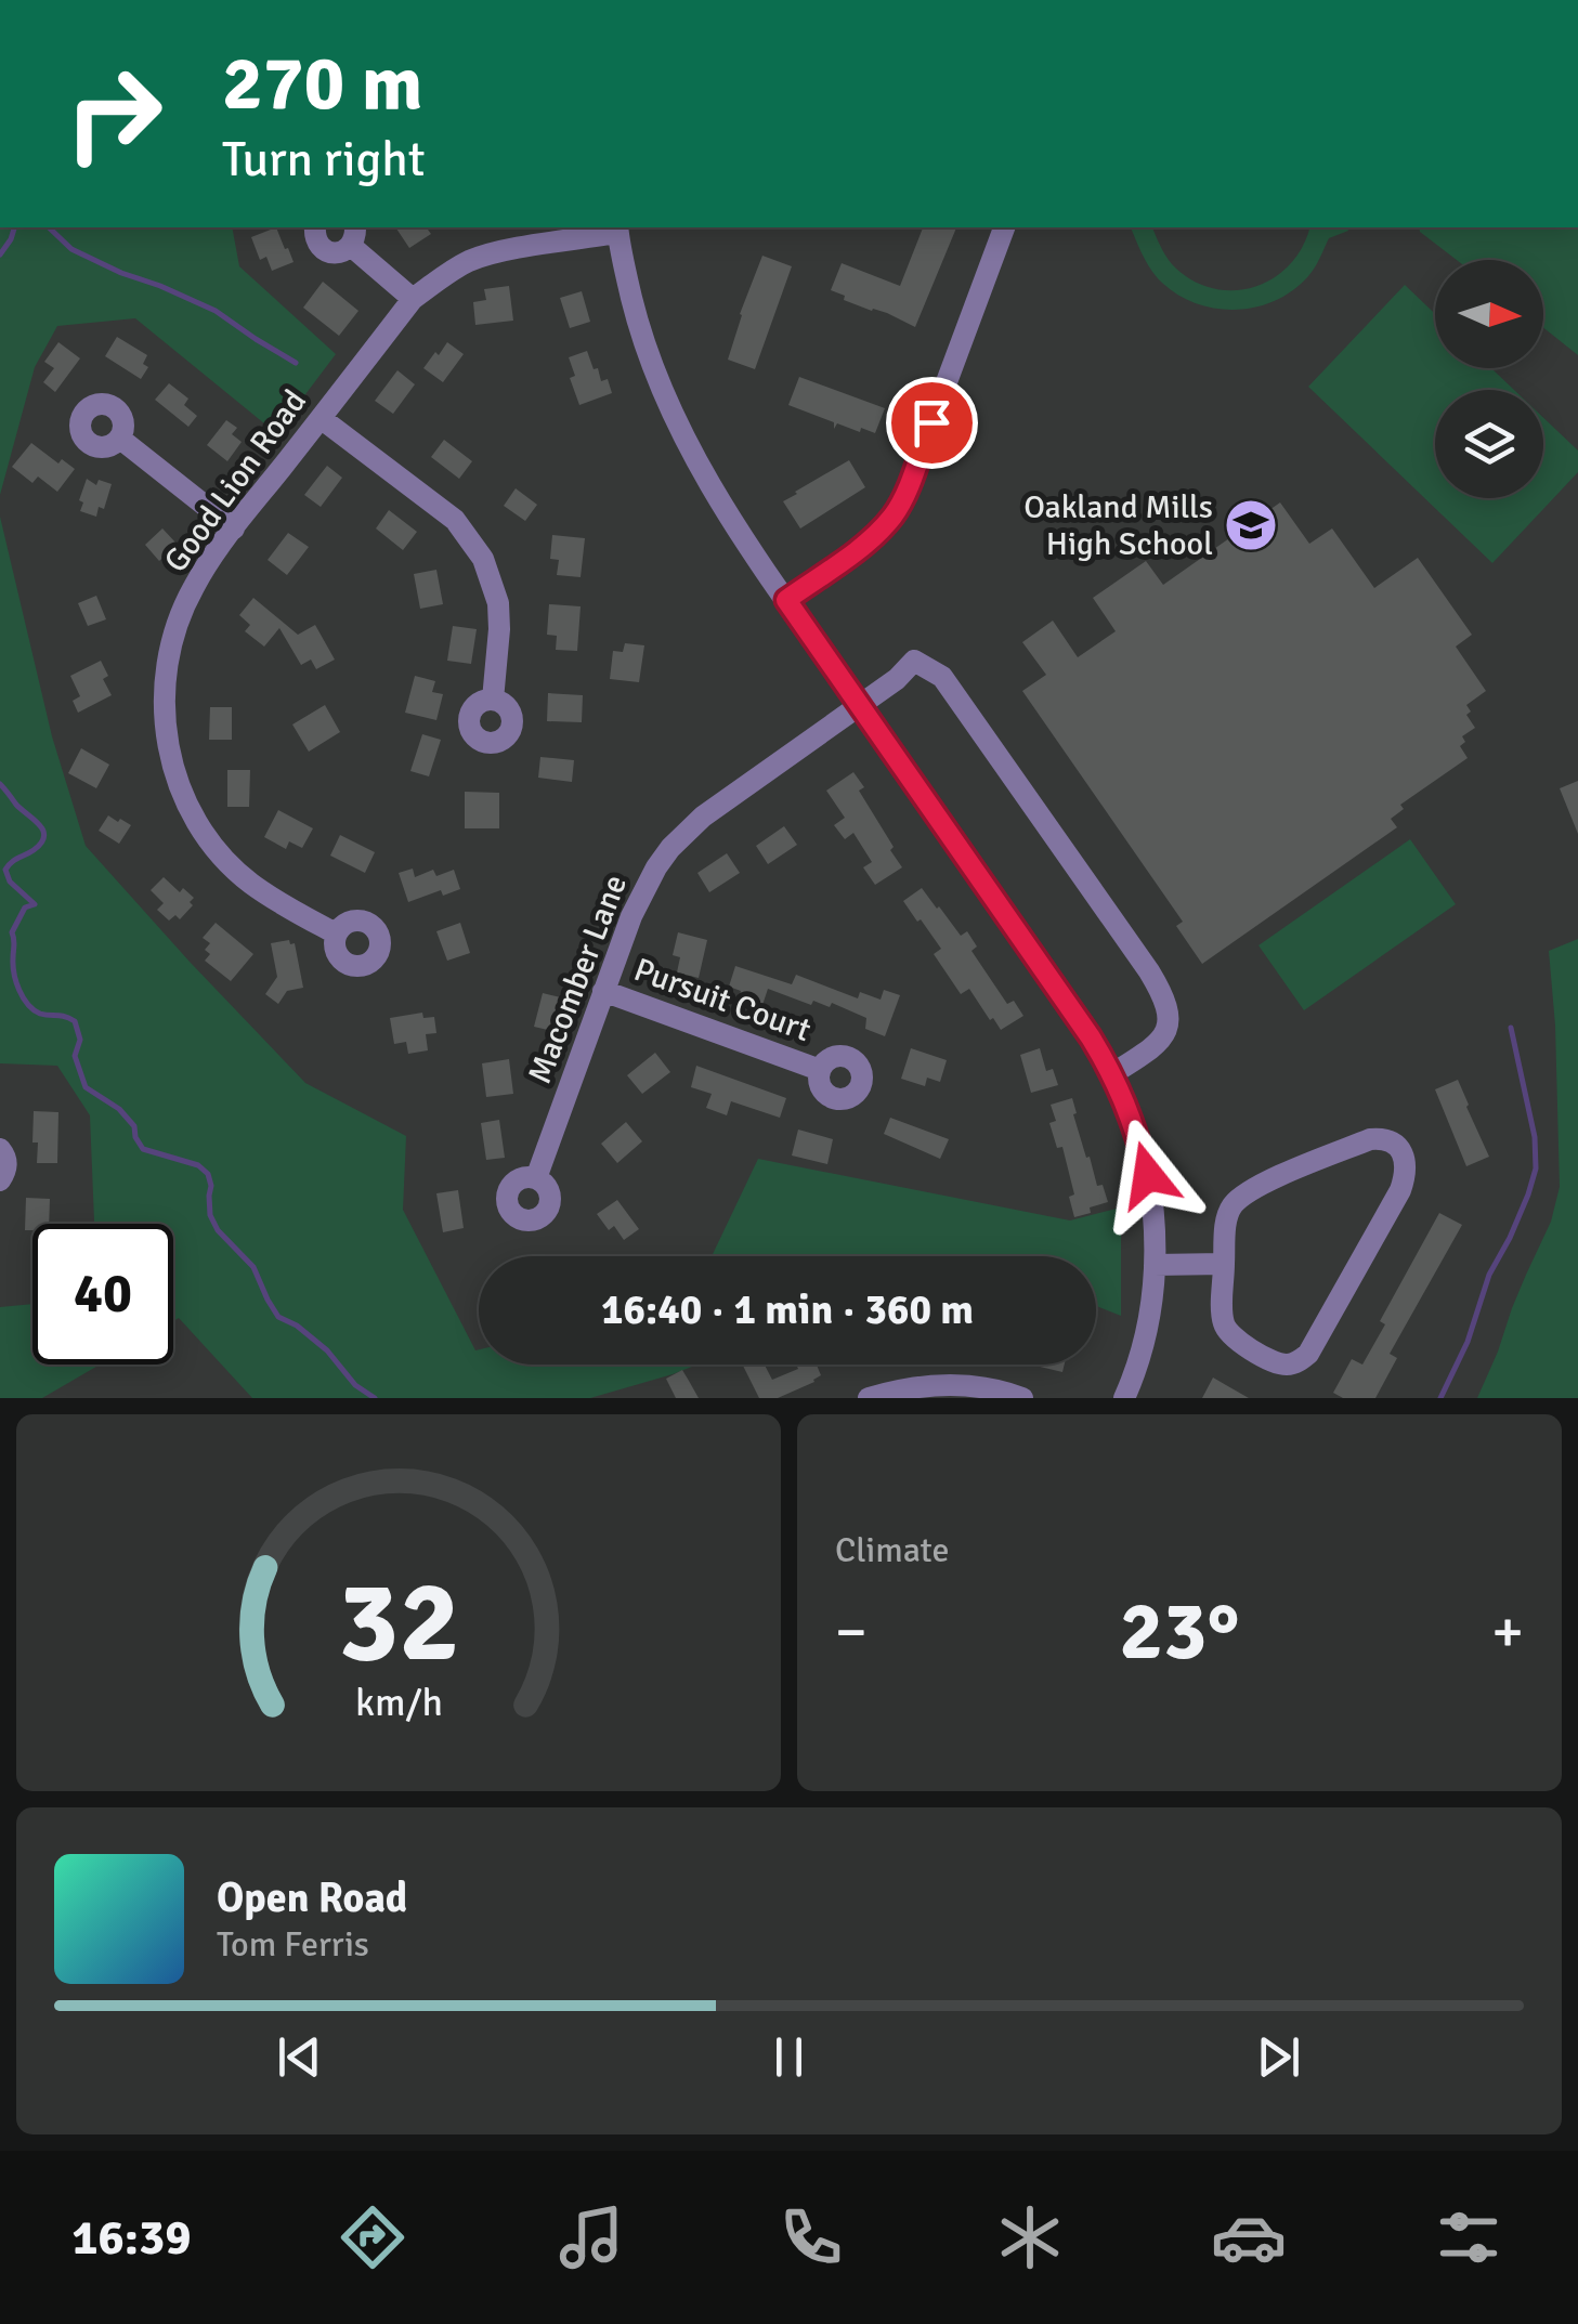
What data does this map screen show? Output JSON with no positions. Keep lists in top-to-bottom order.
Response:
{
  "streets": {
    "street": ["Good Lion Road", "Macomber Lane", "Pursuit Court"]
  },
  "crossings": [
    ["Macomber Lane", "Pursuit Court"]
  ],
  "places": {
    "school or university": ["Oakland Mills High School"]
  },
  "north": "right",
  "page": {
    "turn": ["270 m", "Turn right"],
    "limit": "40",
    "trip": "16:40 · 1 min · 360 m",
    "tile": "Climate",
    "heat": ["−", "23°", "+"],
    "song": ["Open Road", "Tom Ferris"],
    "tabs": "16:39",
    "gauge": ["32", "km/h"]
  }
}
